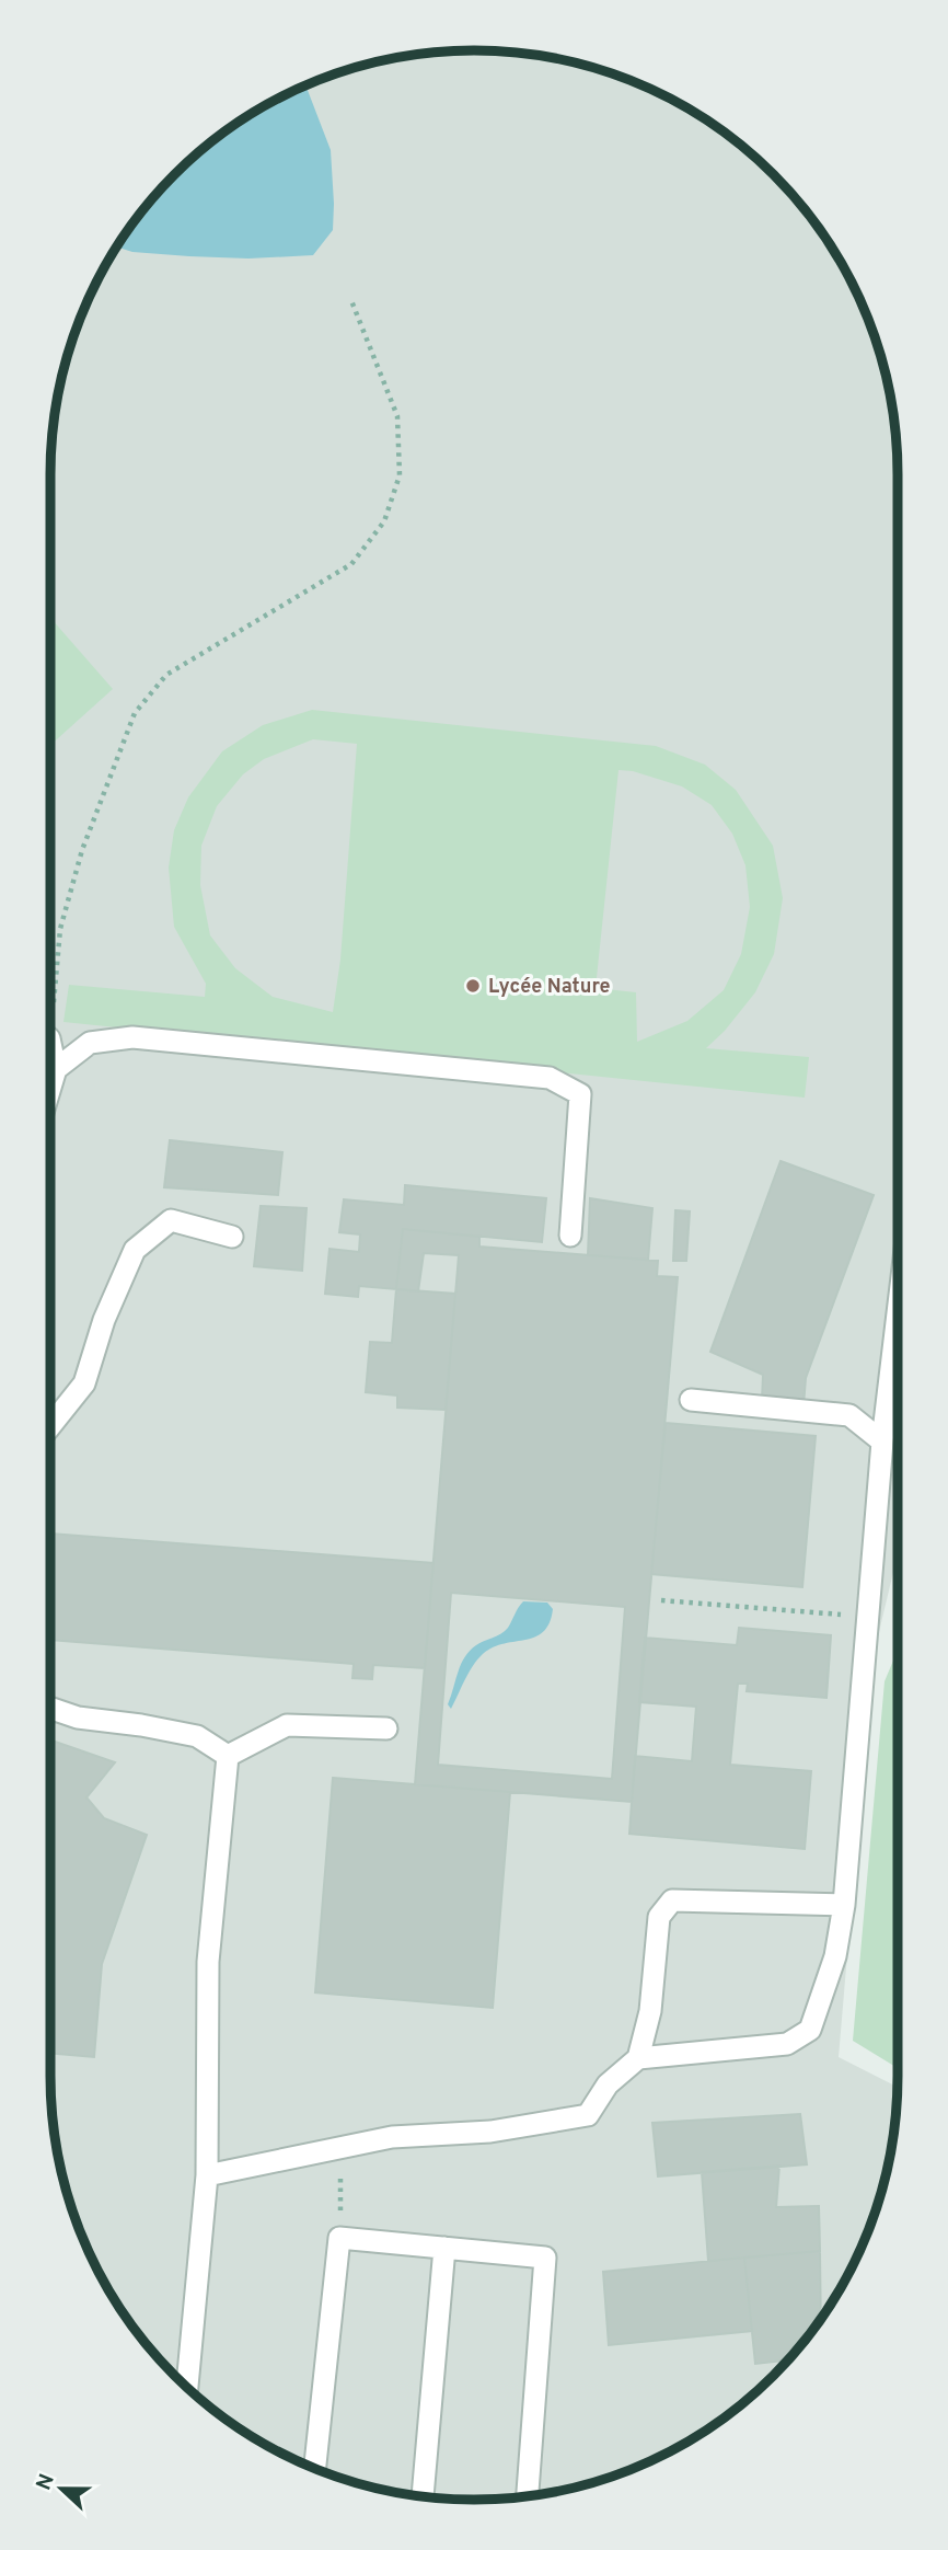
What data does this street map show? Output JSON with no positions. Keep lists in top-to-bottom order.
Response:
{
  "places": ["Lycée Nature"],
  "north": "left"
}
